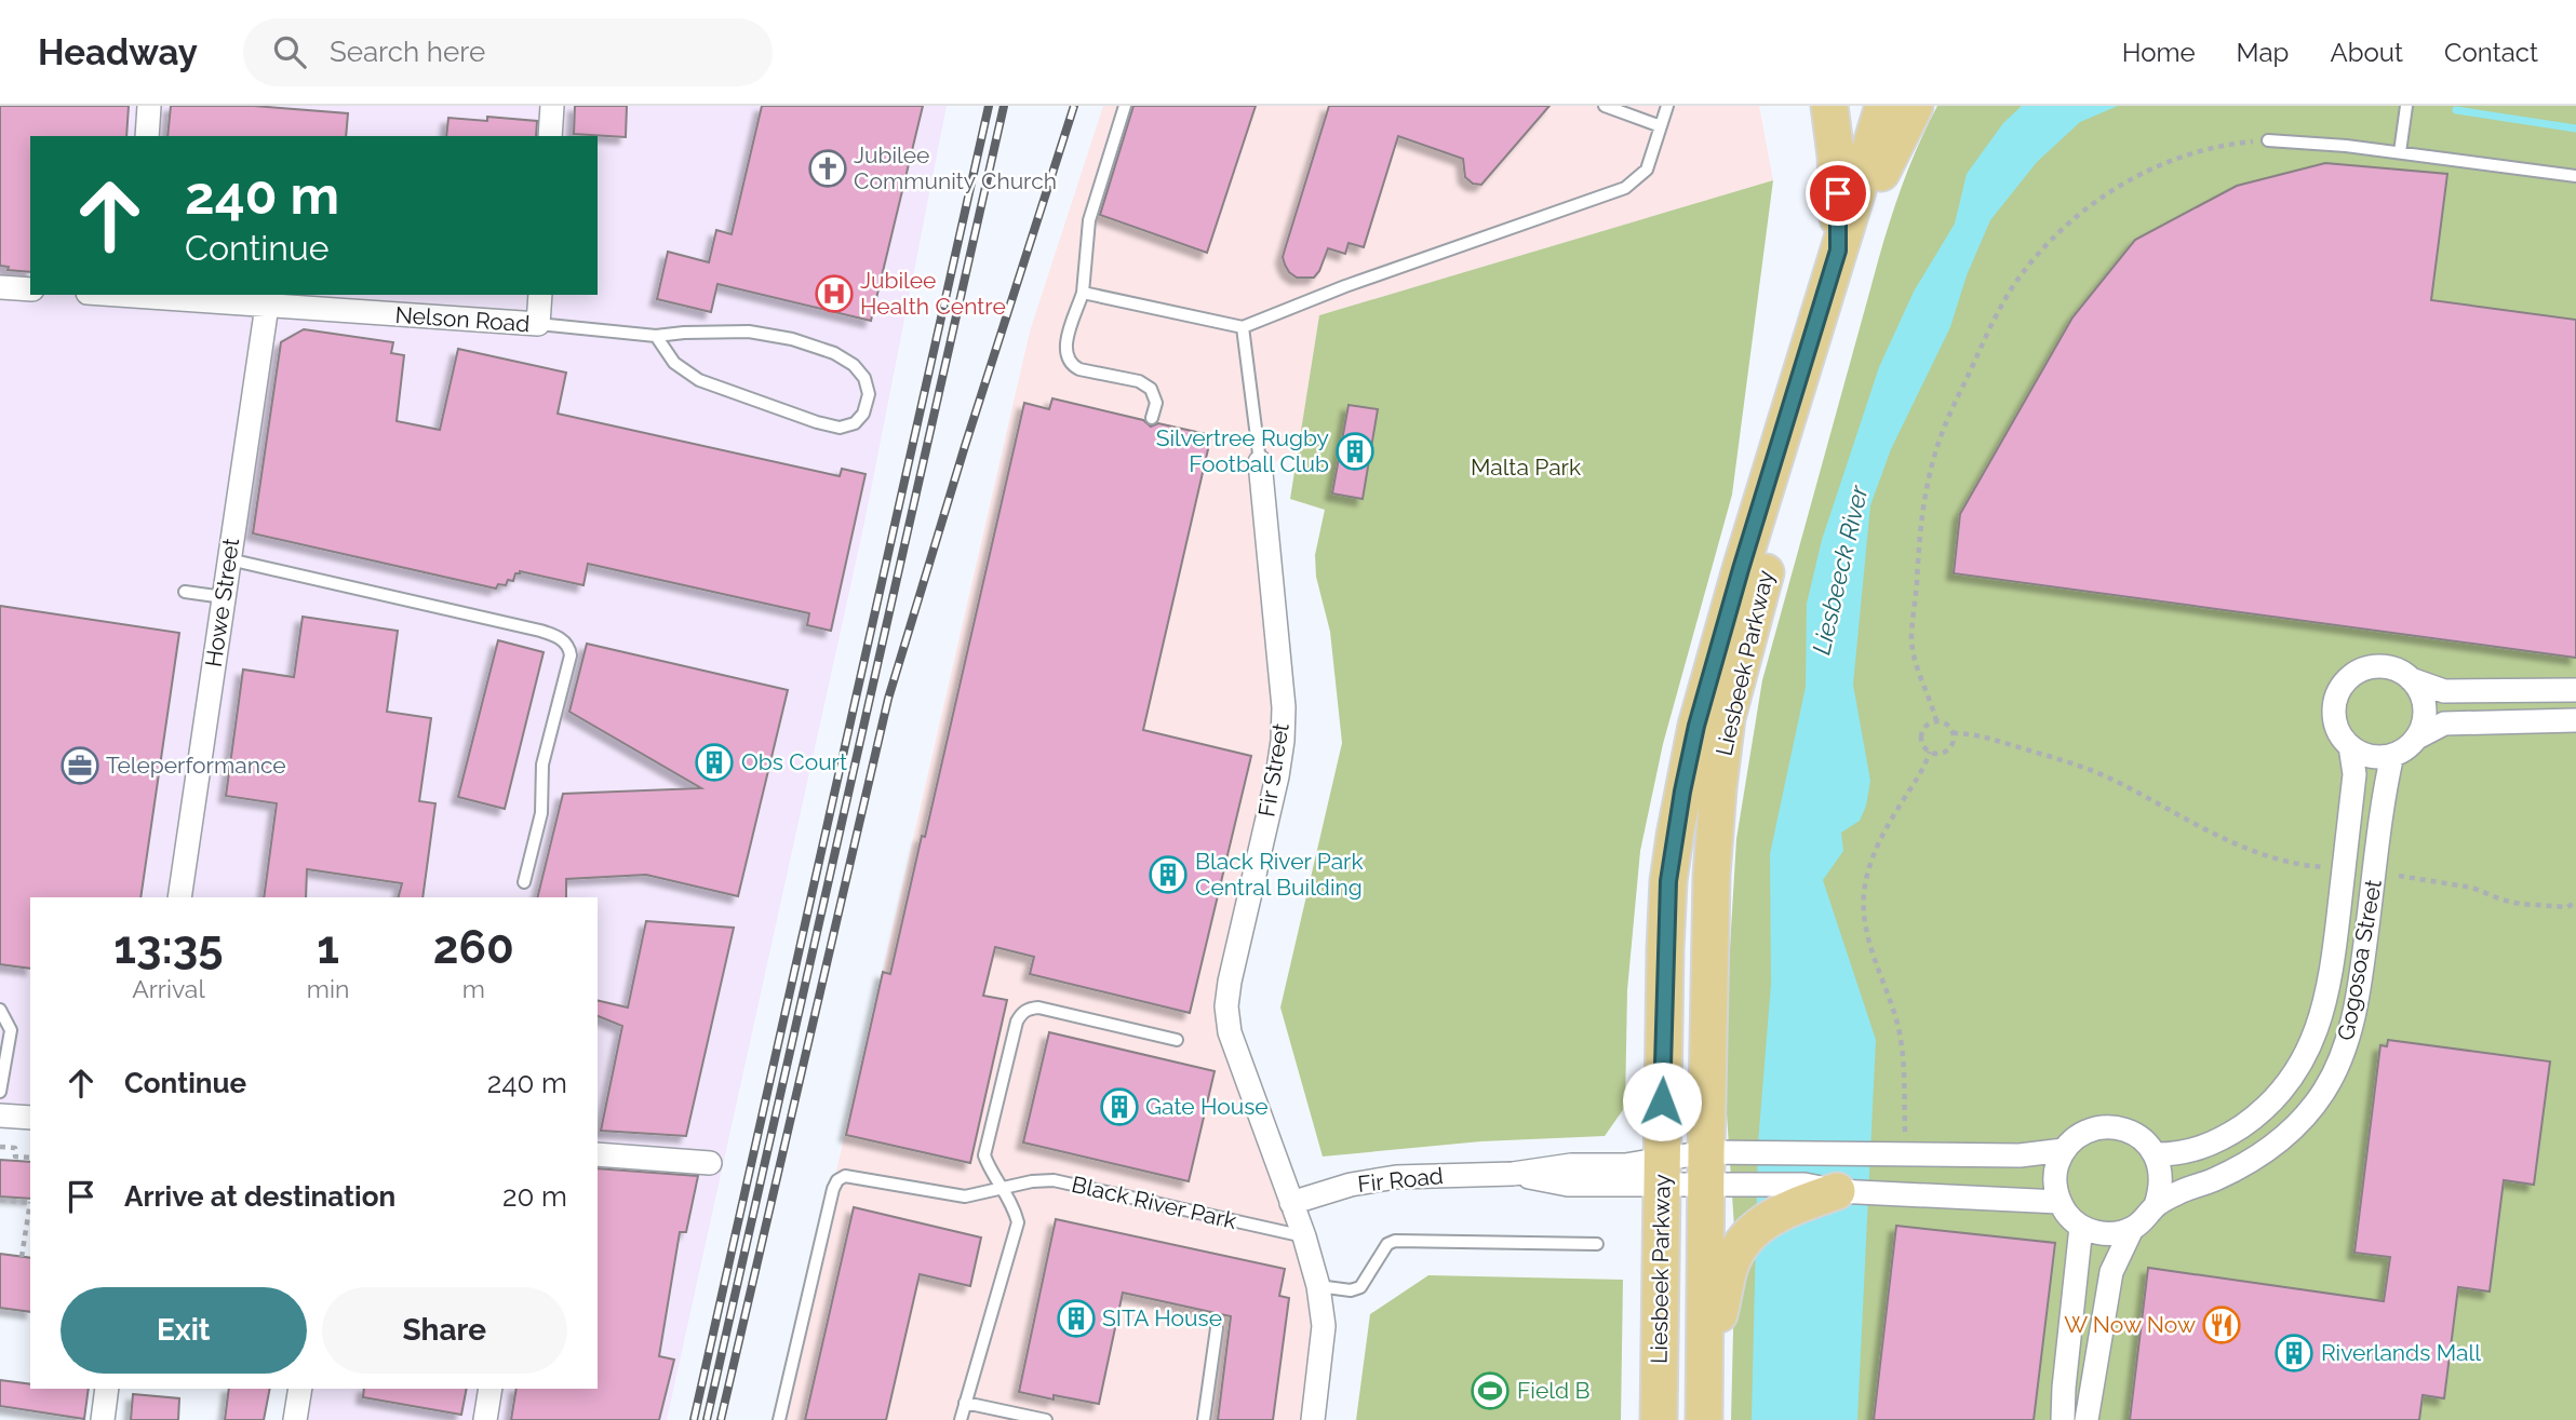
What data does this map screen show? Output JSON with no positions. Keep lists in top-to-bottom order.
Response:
{
  "streets": {
    "main road": ["Liesbeek Parkway"],
    "street": [
      "Nelson Road",
      "Howe Street",
      "Fir Street",
      "Gogosoa Street",
      "Fir Road"
    ],
    "lane": ["Black River Park"]
  },
  "crossings": [
    ["Nelson Road", "Howe Street"],
    ["Liesbeek Parkway", "Fir Road"],
    ["Fir Street", "Fir Road"],
    ["Fir Street", "Black River Park"]
  ],
  "water": ["Liesbeeck River"],
  "parks": ["Malta Park"],
  "places": {
    "church": ["Jubilee Community Church"],
    "hospital": ["Jubilee Health Centre"],
    "building": [
      "Silvertree Rugby Football Club",
      "Obs Court",
      "Black River Park Central Building",
      "Gate House",
      "SITA House",
      "Riverlands Mall"
    ],
    "office": ["Teleperformance"],
    "restaurant": ["W Now Now"],
    "sports": ["Field B"]
  },
  "page": {
    "header": "Headway",
    "search": "Search here",
    "nav": [
      "Home",
      "Map",
      "About",
      "Contact"
    ],
    "turn": ["240 m", "Continue"],
    "eta": [
      "13:35",
      "Arrival",
      "1",
      "min",
      "260",
      "m"
    ],
    "list": [
      {
        "name": "Continue",
        "value": "240 m"
      },
      {
        "name": "Arrive at destination",
        "value": "20 m"
      }
    ],
    "buttons": ["Exit", "Share"]
  }
}
